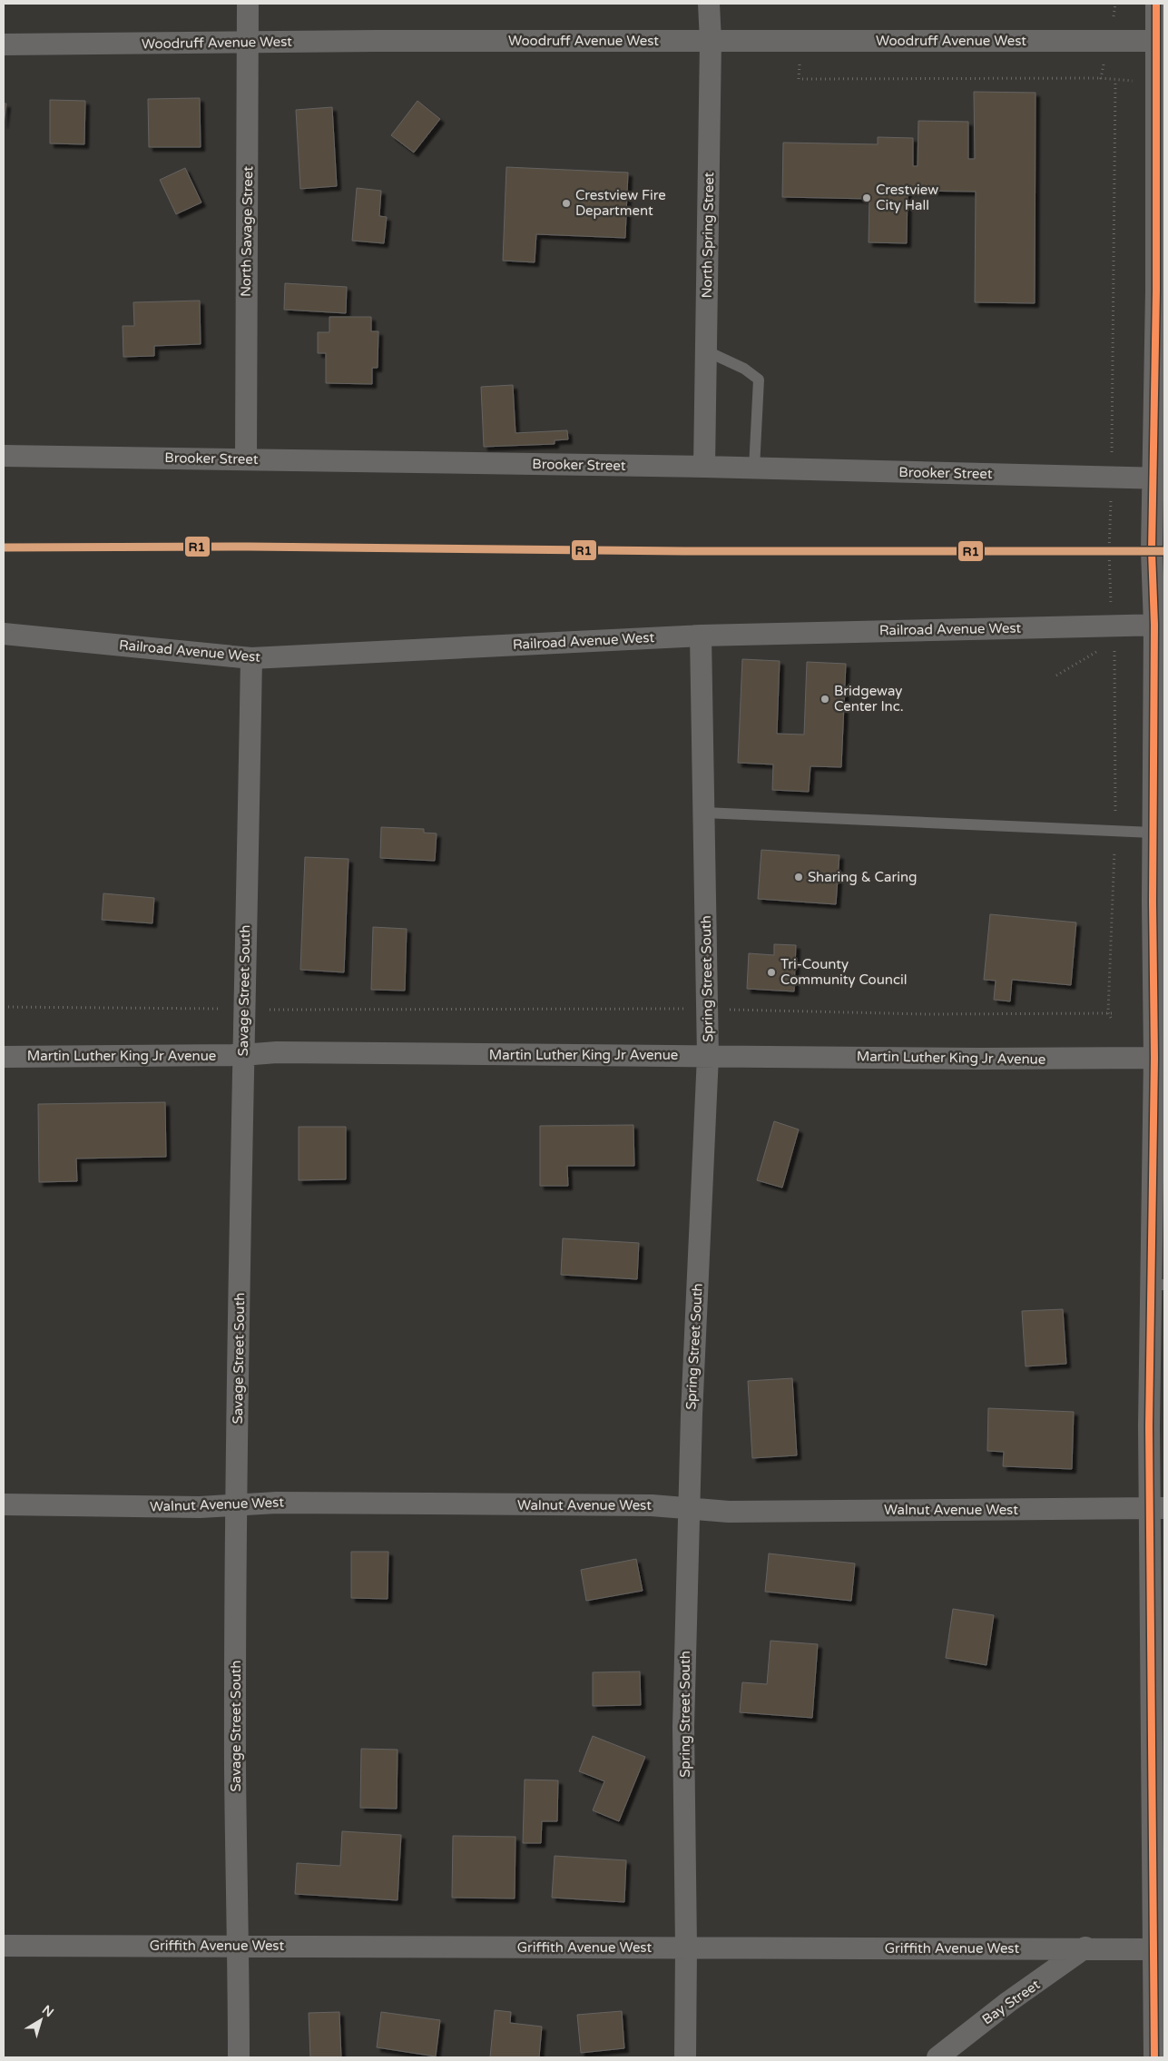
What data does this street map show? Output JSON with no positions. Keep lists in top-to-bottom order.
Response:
{
  "streets": {
    "street": [
      "Woodruff Avenue West",
      "North Savage Street",
      "North Spring Street",
      "Brooker Street",
      "Railroad Avenue West",
      "Spring Street South",
      "Savage Street South",
      "Martin Luther King Jr Avenue",
      "Walnut Avenue West",
      "Griffith Avenue West",
      "Bay Street"
    ]
  },
  "crossings": [
    ["Woodruff Avenue West", "North Savage Street"],
    ["Woodruff Avenue West", "North Spring Street"],
    ["North Savage Street", "Brooker Street"],
    ["North Spring Street", "Brooker Street"],
    ["Railroad Avenue West", "Spring Street South"],
    ["Railroad Avenue West", "Savage Street South"],
    ["Spring Street South", "Martin Luther King Jr Avenue"],
    ["Spring Street South", "Walnut Avenue West"],
    ["Spring Street South", "Griffith Avenue West"],
    ["Savage Street South", "Martin Luther King Jr Avenue"],
    ["Savage Street South", "Walnut Avenue West"],
    ["Savage Street South", "Griffith Avenue West"],
    ["Griffith Avenue West", "Bay Street"]
  ],
  "places": [
    "Crestview City Hall",
    "Crestview Fire Department",
    "Bridgeway Center Inc.",
    "Sharing & Caring",
    "Tri-County Community Council"
  ],
  "lines": ["transit line R1"],
  "north": "top right"
}
